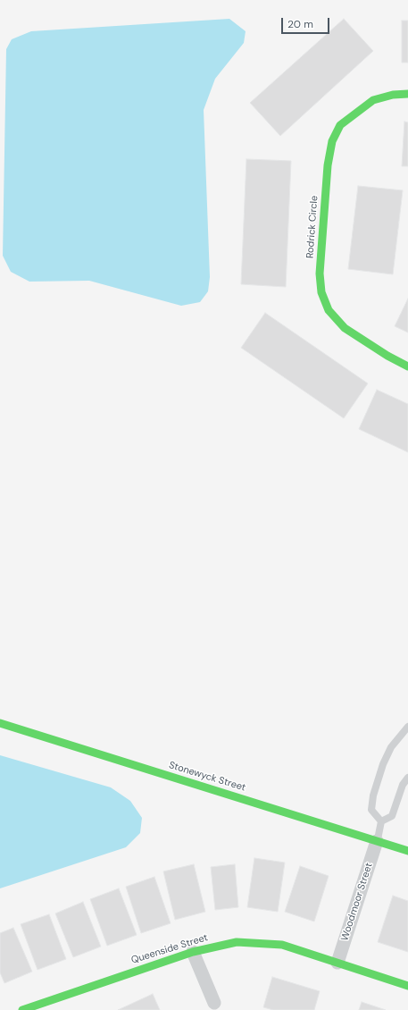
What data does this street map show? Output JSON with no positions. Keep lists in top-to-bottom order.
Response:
{
  "streets": {
    "street": [
      "Rodrick Circle",
      "Stonewyck Street",
      "Woodmoor Street",
      "Queenside Street"
    ]
  },
  "crossings": [
    ["Stonewyck Street", "Woodmoor Street"],
    ["Woodmoor Street", "Queenside Street"]
  ],
  "scale_bar": "20 m"
}
